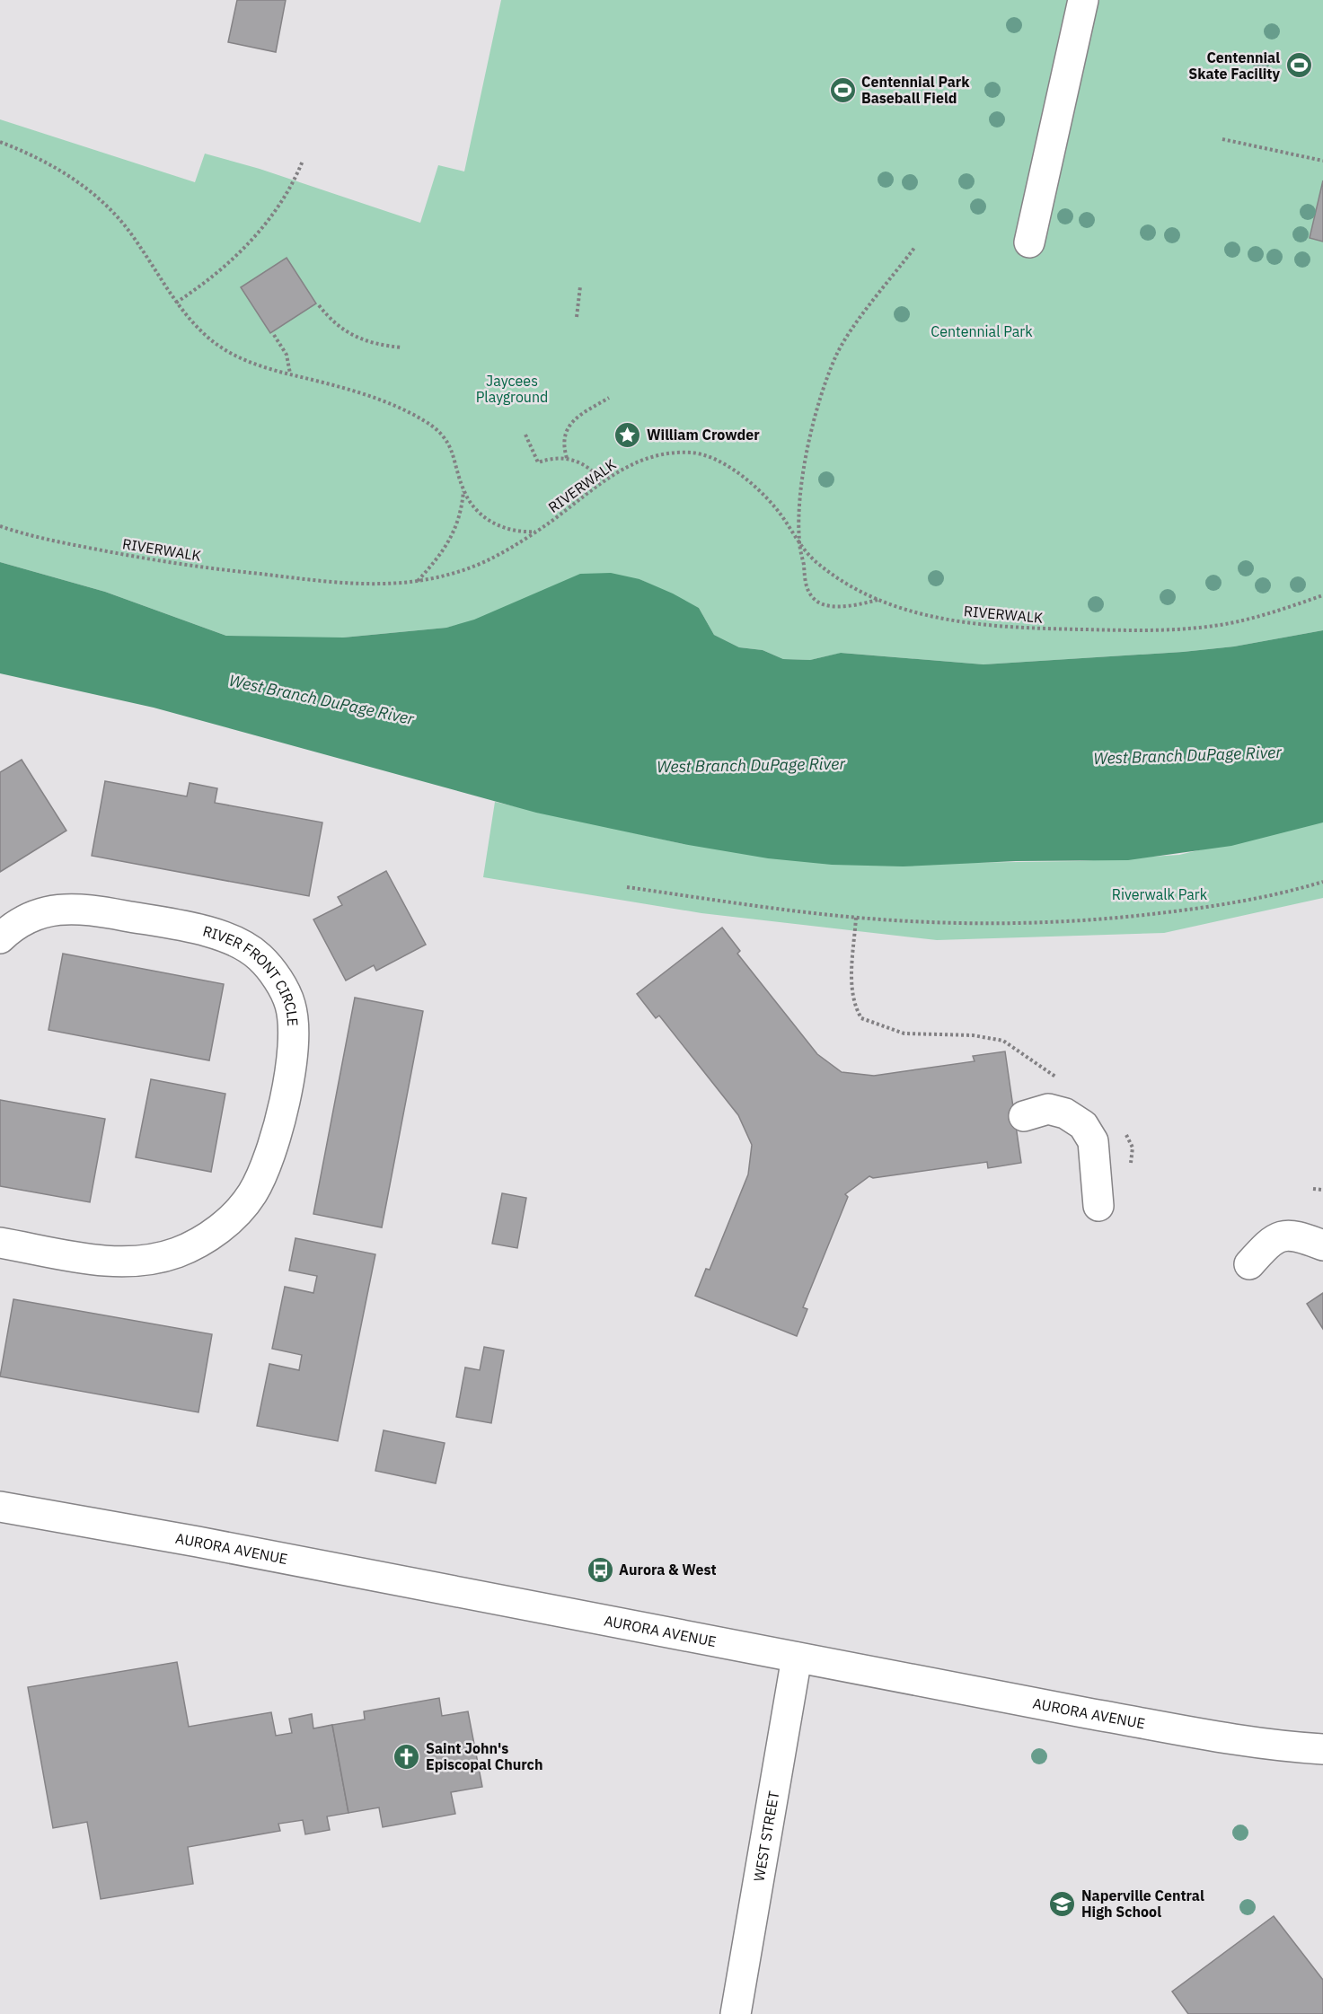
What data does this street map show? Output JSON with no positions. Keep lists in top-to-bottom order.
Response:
{
  "streets": {
    "main road": ["RIVER FRONT CIRCLE", "AURORA AVENUE", "WEST STREET"],
    "path": ["RIVERWALK"]
  },
  "crossings": [
    ["AURORA AVENUE", "WEST STREET"]
  ],
  "water": ["West Branch DuPage River"],
  "parks": ["Centennial Park", "Jaycees Playground", "Riverwalk Park"],
  "places": {
    "sports": ["Centennial Skate Facility", "Centennial Park Baseball Field"],
    "place": ["William Crowder"],
    "bus stop": ["Aurora & West"],
    "church": ["Saint John's Episcopal Church"],
    "school or university": ["Naperville Central High School"]
  }
}
